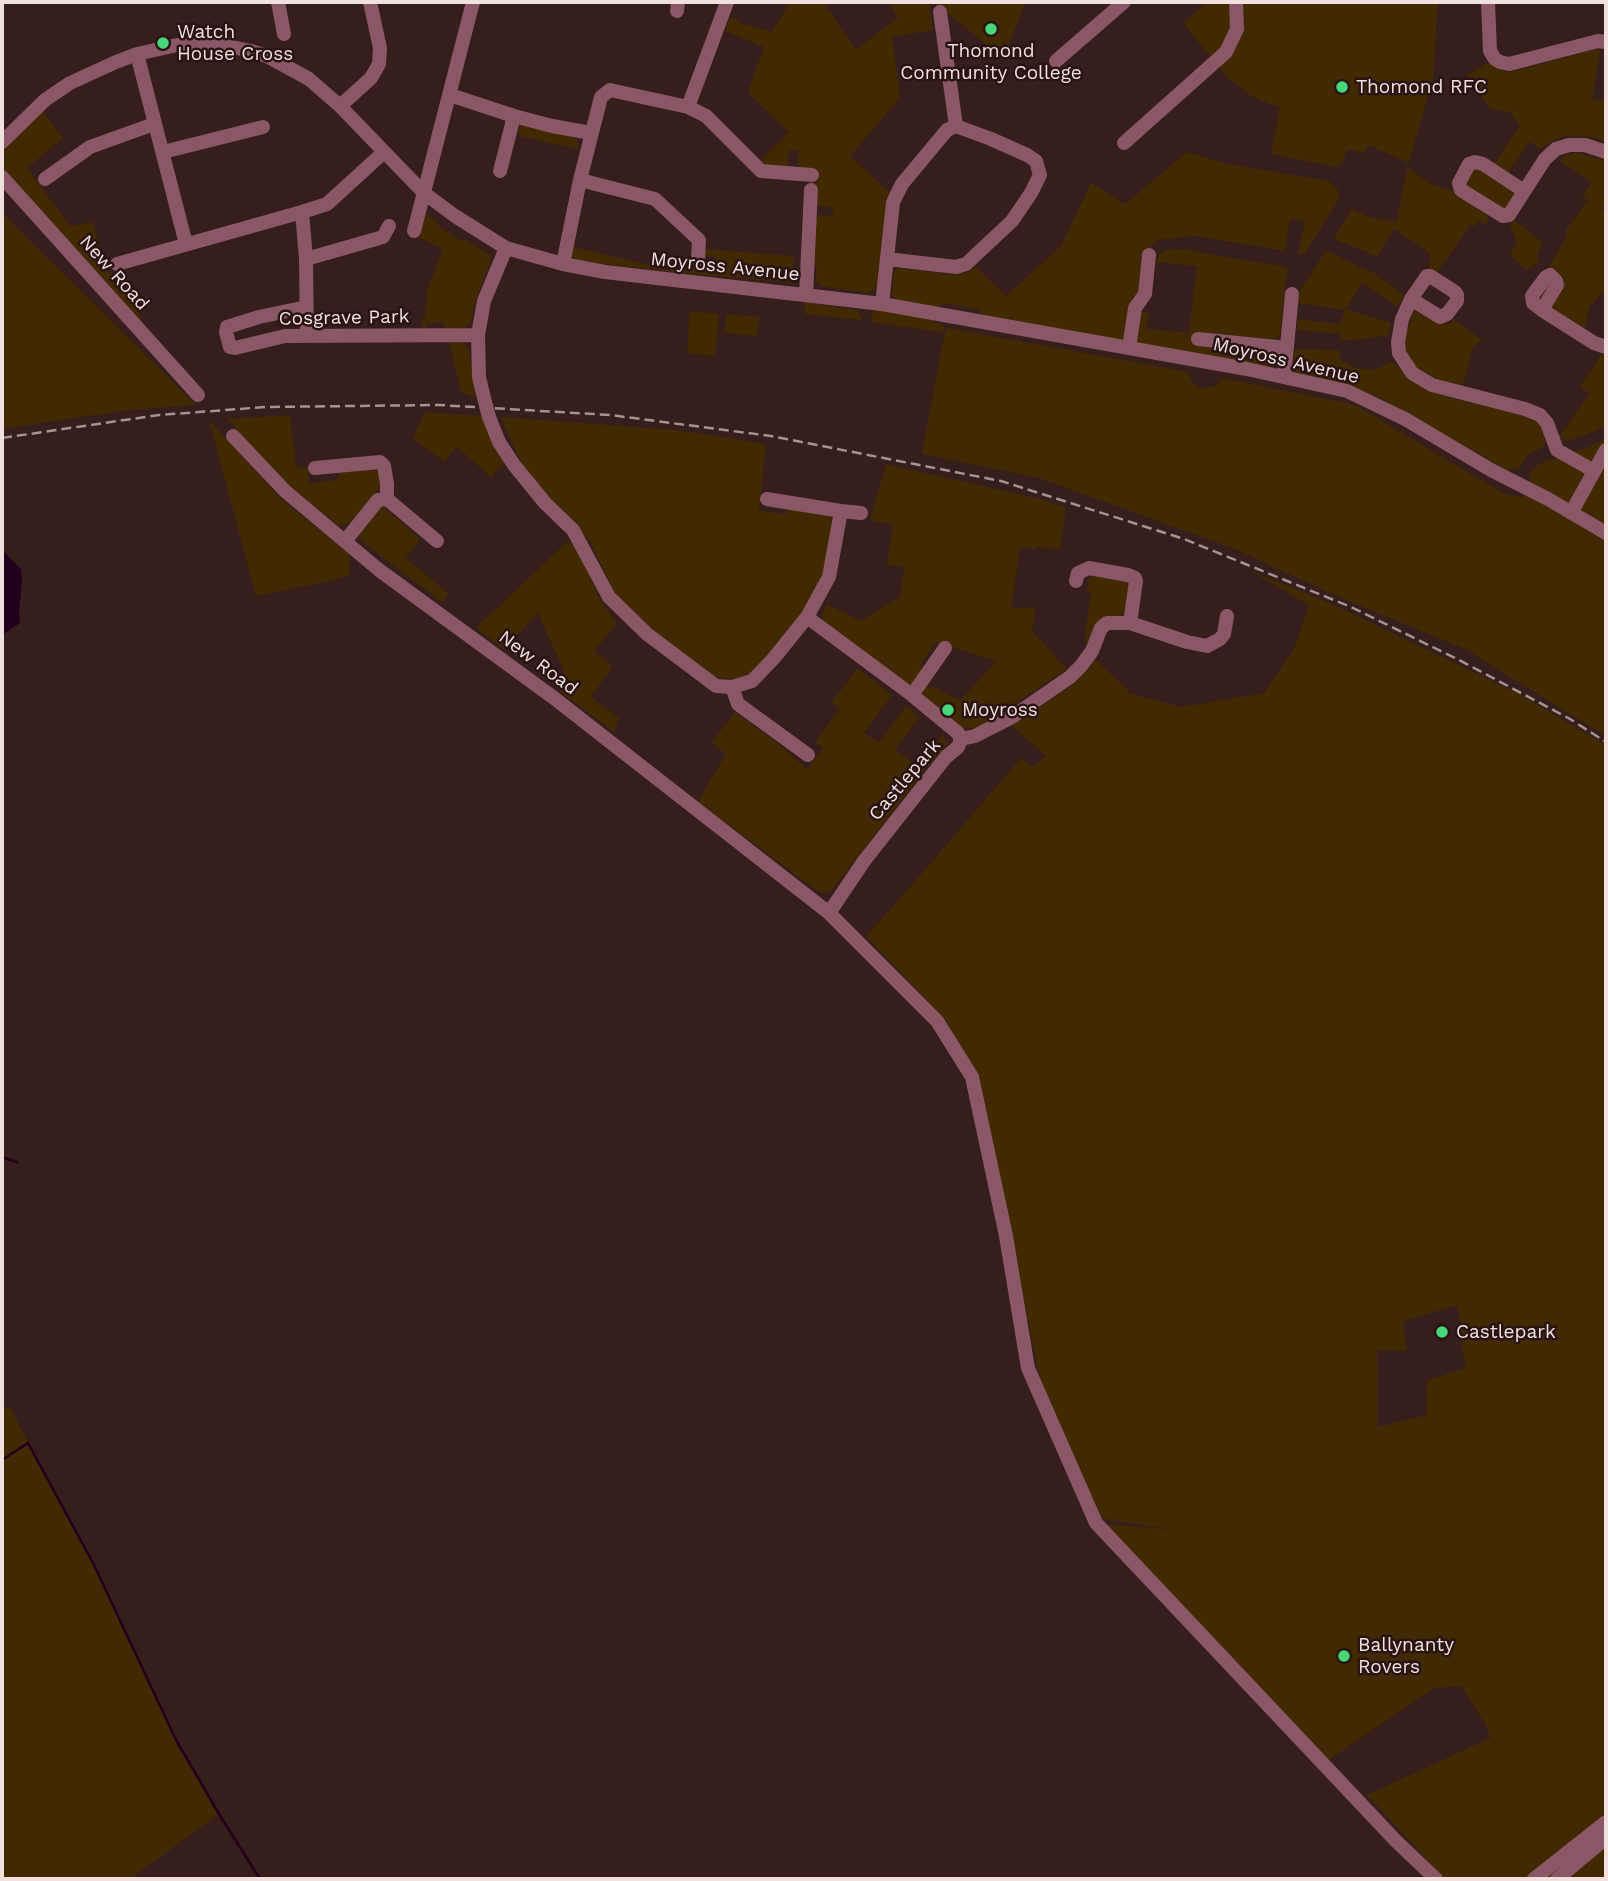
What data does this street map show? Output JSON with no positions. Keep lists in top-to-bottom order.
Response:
{
  "streets": {
    "street": [
      "Moyross Avenue",
      "New Road",
      "Cosgrave Park",
      "Castlepark"
    ]
  },
  "crossings": [
    ["New Road", "Castlepark"]
  ],
  "places": [
    "Thomond Community College",
    "Watch House Cross",
    "Thomond RFC",
    "Moyross",
    "Castlepark",
    "Ballynanty Rovers"
  ]
}
